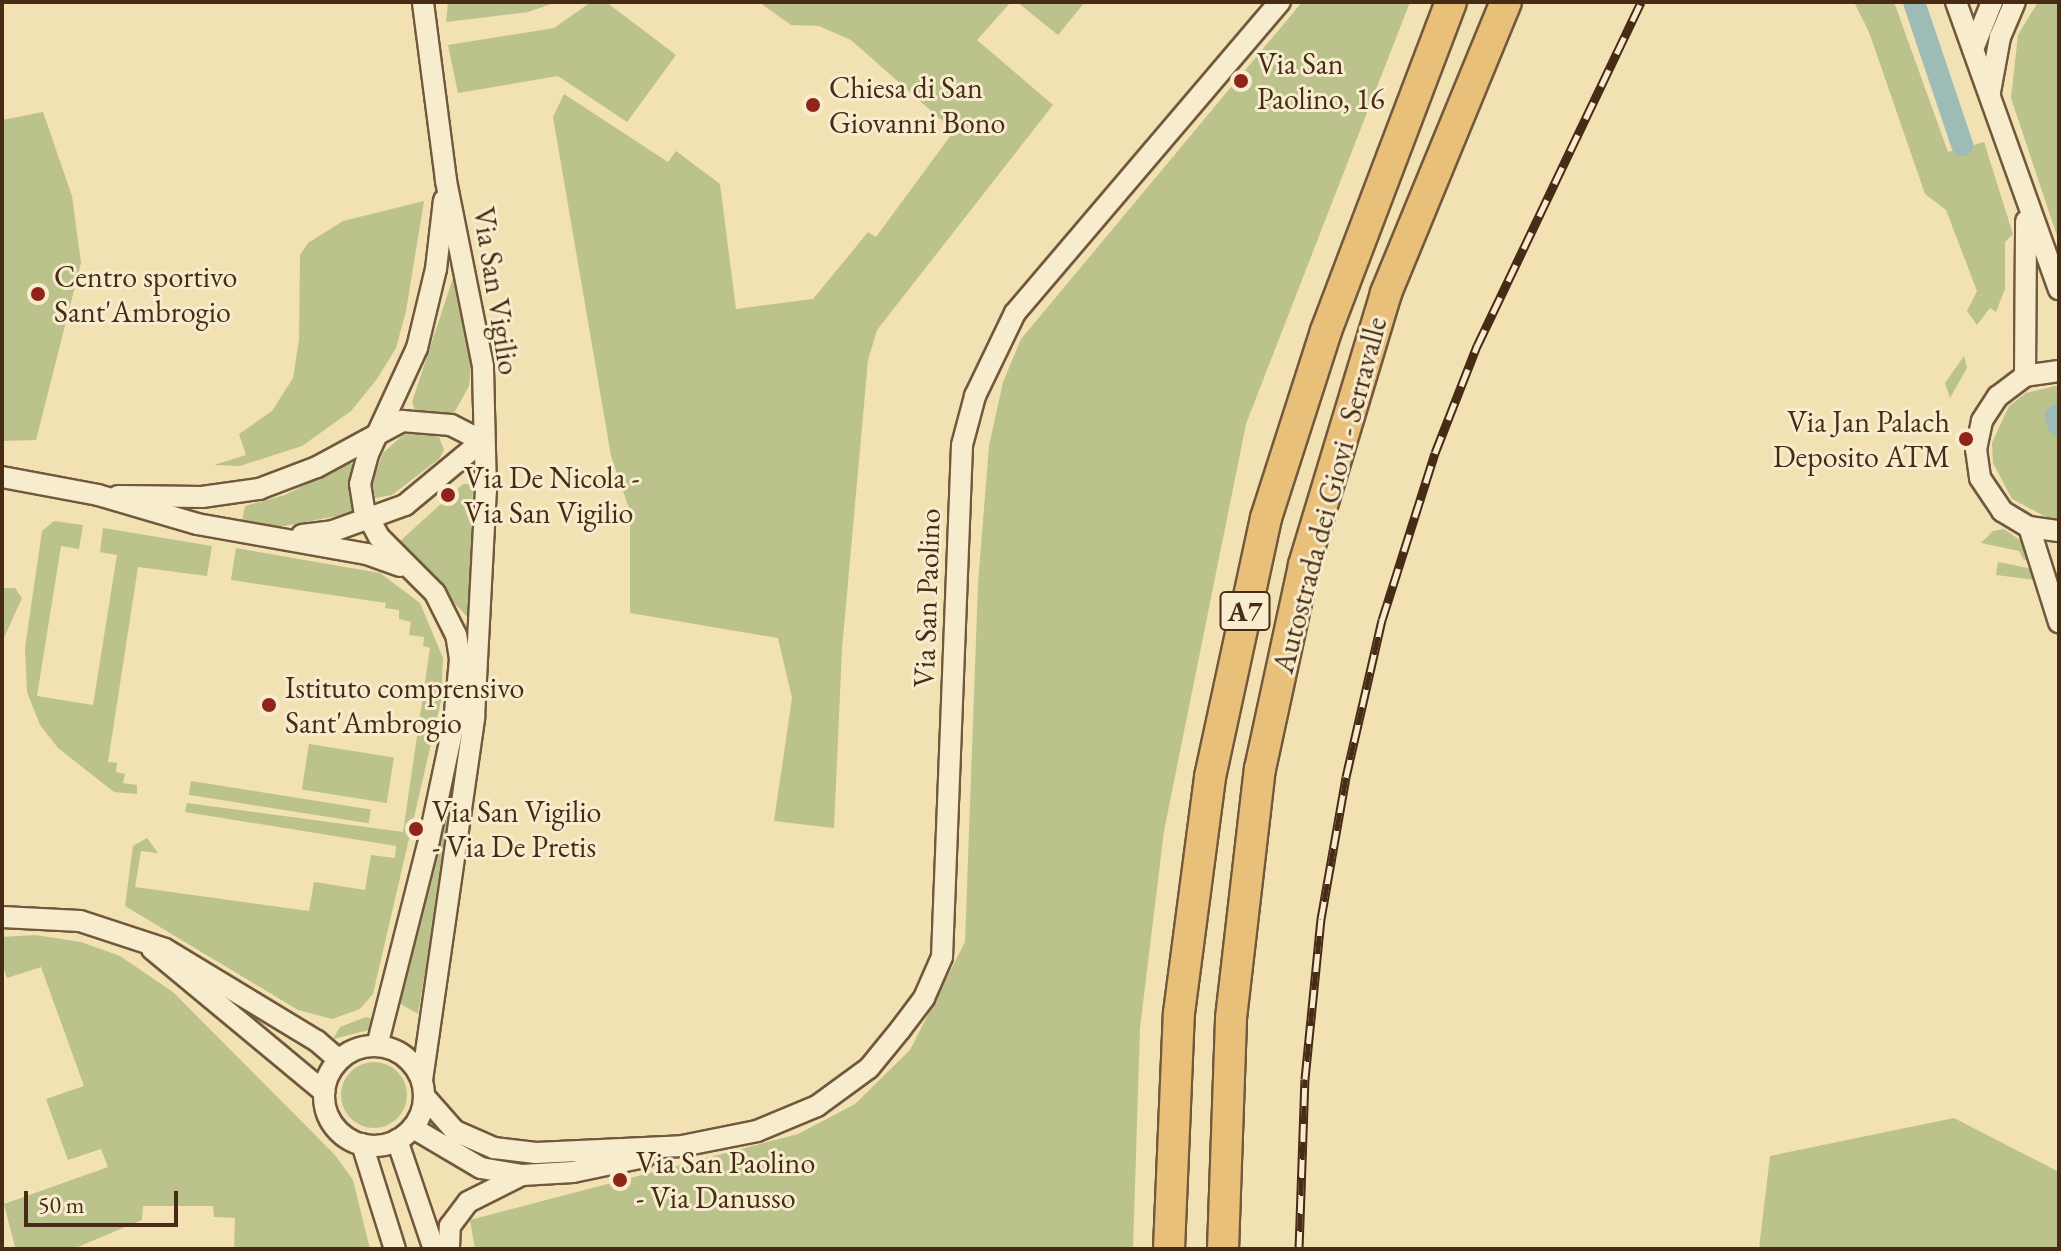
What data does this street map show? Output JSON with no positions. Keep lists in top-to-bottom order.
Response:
{
  "streets": {
    "highway": ["Autostrada dei Giovi - Serravalle", "A7"],
    "street": ["Via San Vigilio", "Via San Paolino"]
  },
  "crossings": [
    ["Via San Vigilio", "Via San Paolino"]
  ],
  "places": [
    "Via San Paolino, 16",
    "Chiesa di San Giovanni Bono",
    "Centro sportivo Sant'Ambrogio",
    "Via Jan Palach Deposito ATM",
    "Via De Nicola - Via San Vigilio",
    "Istituto comprensivo Sant'Ambrogio",
    "Via San Vigilio - Via De Pretis",
    "Via San Paolino - Via Danusso"
  ],
  "scale_bar": "50 m"
}
